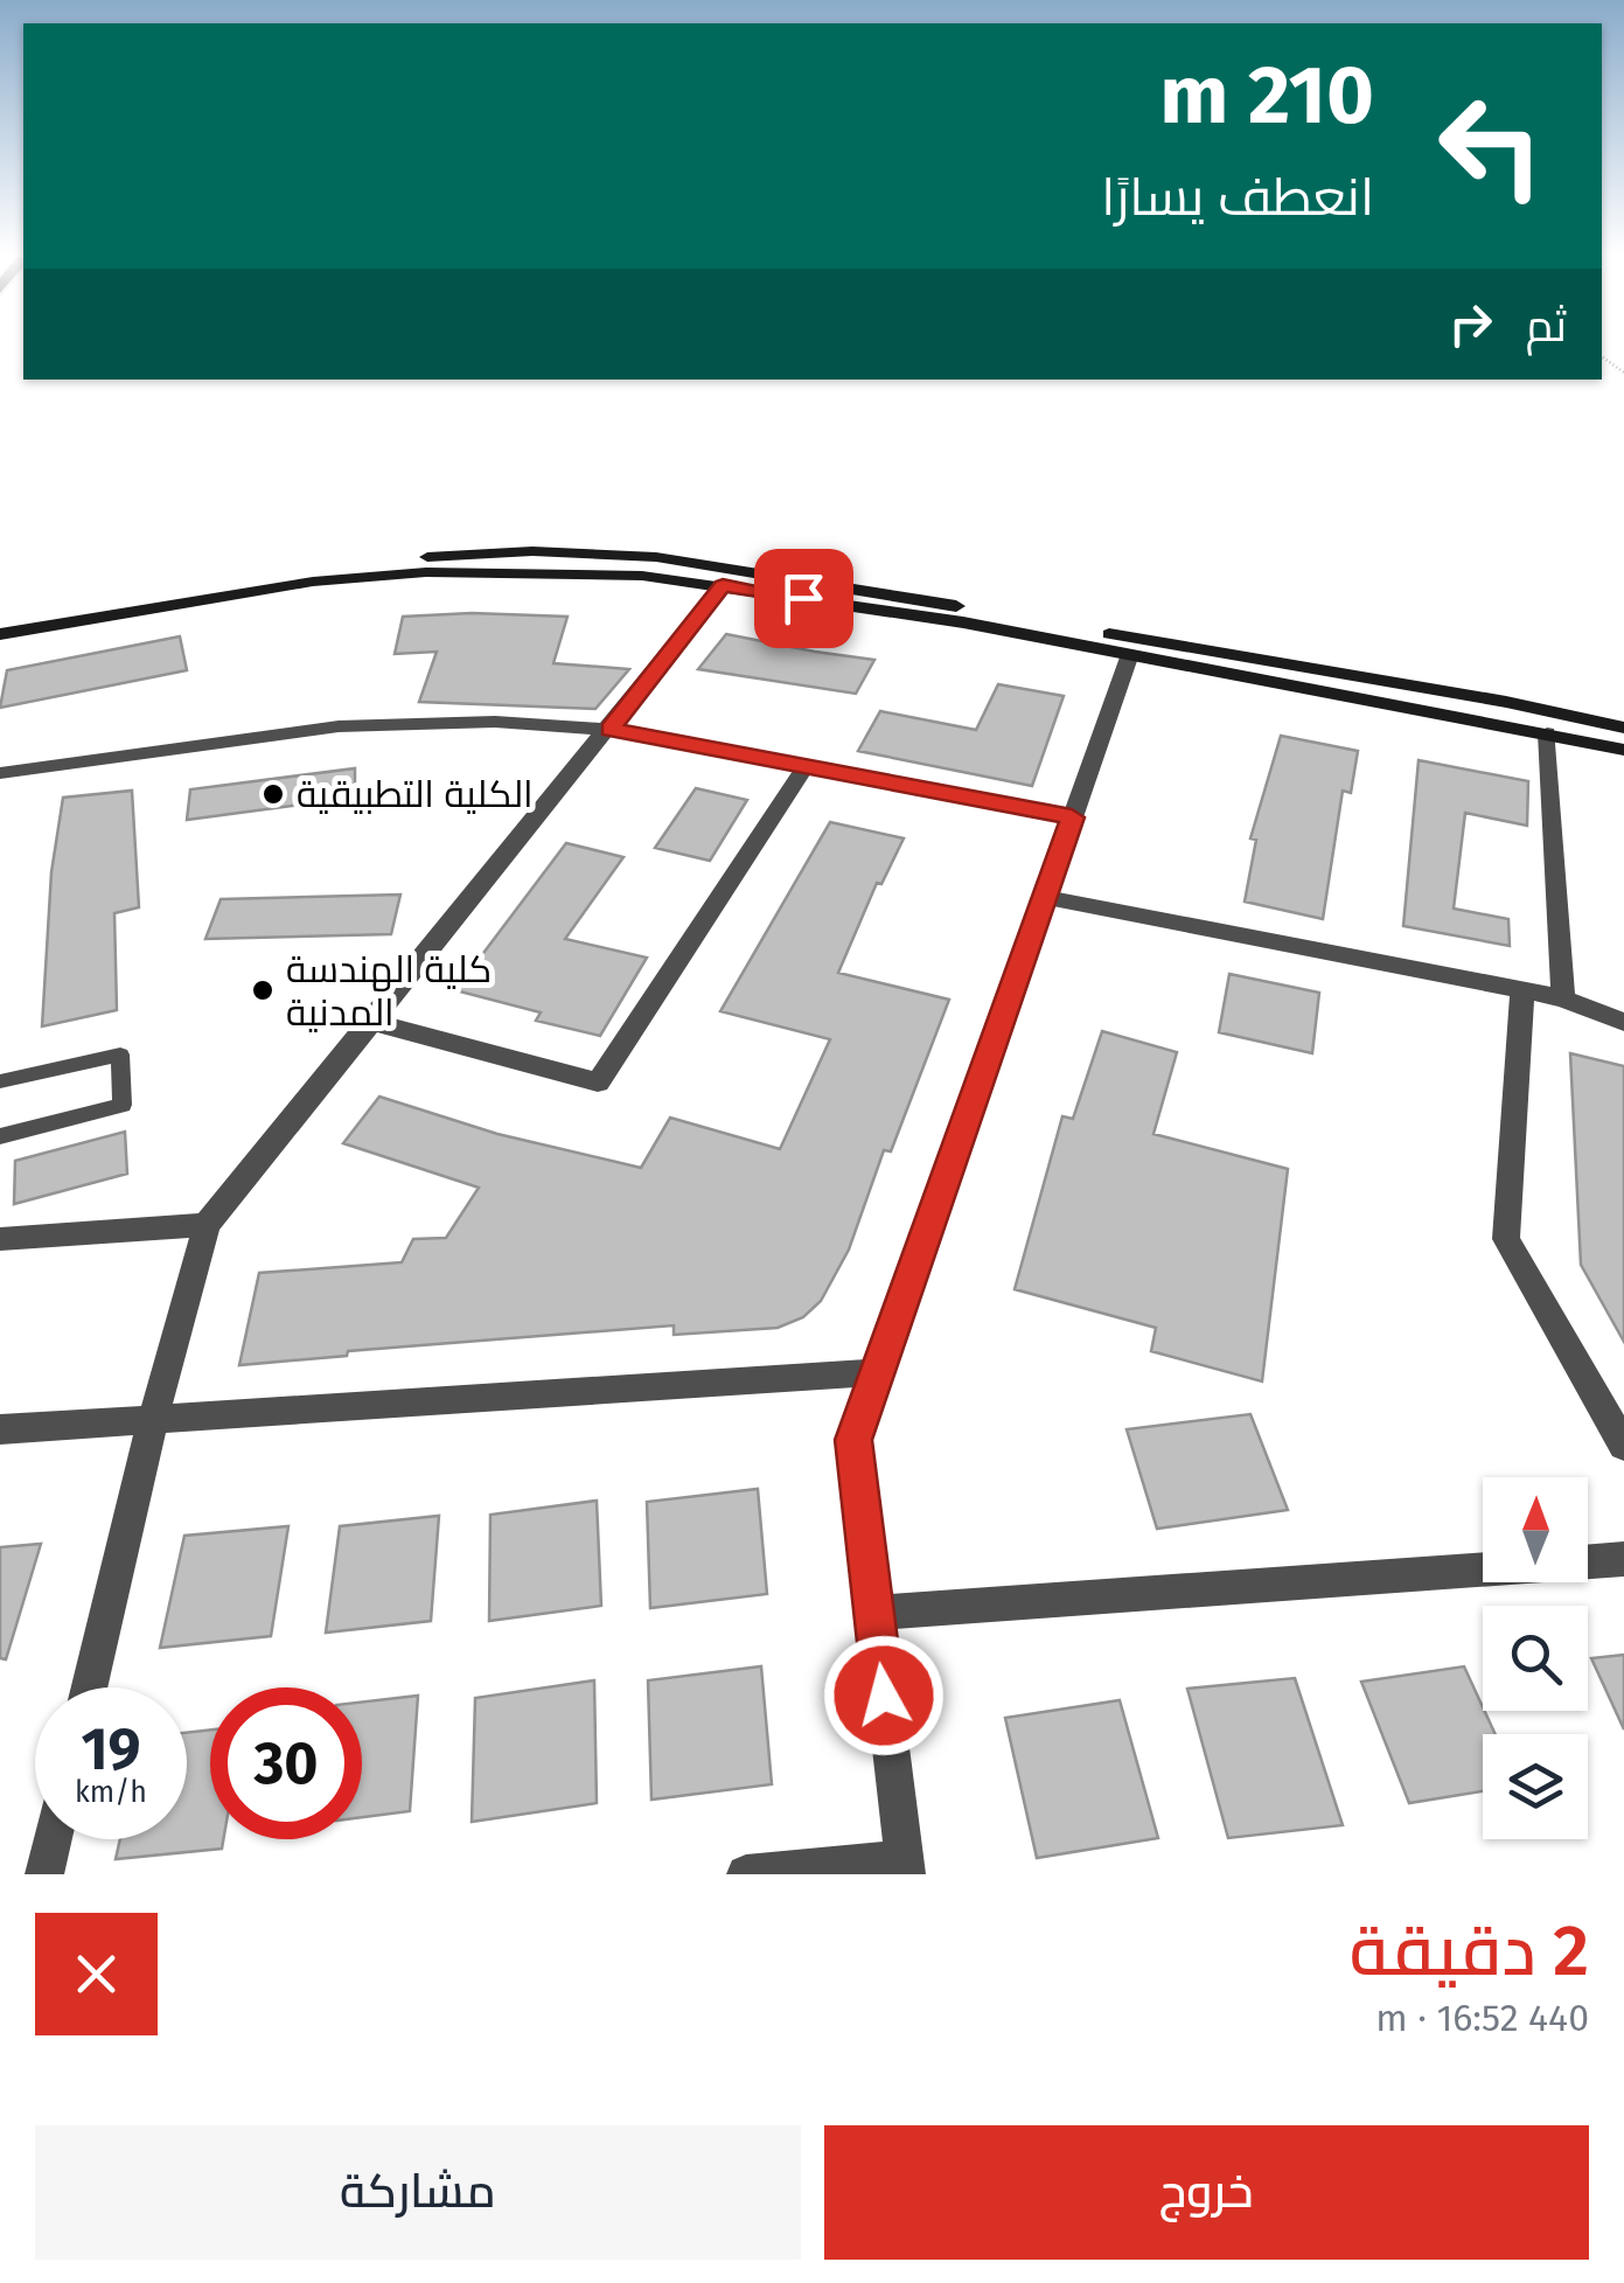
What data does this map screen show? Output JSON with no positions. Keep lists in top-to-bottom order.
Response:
{
  "places": ["الكلية التطبيقية", "كلية الهندسة المدنية"],
  "north": "top",
  "page": {
    "turn": ["210 m", "انعطف يسارًا"],
    "then": "ثم",
    "speed": "19 km/h",
    "limit": "30",
    "heading": ["2 دقيقة", "440 m · 16:52"],
    "buttons": ["خروج", "مشاركة"]
  }
}
